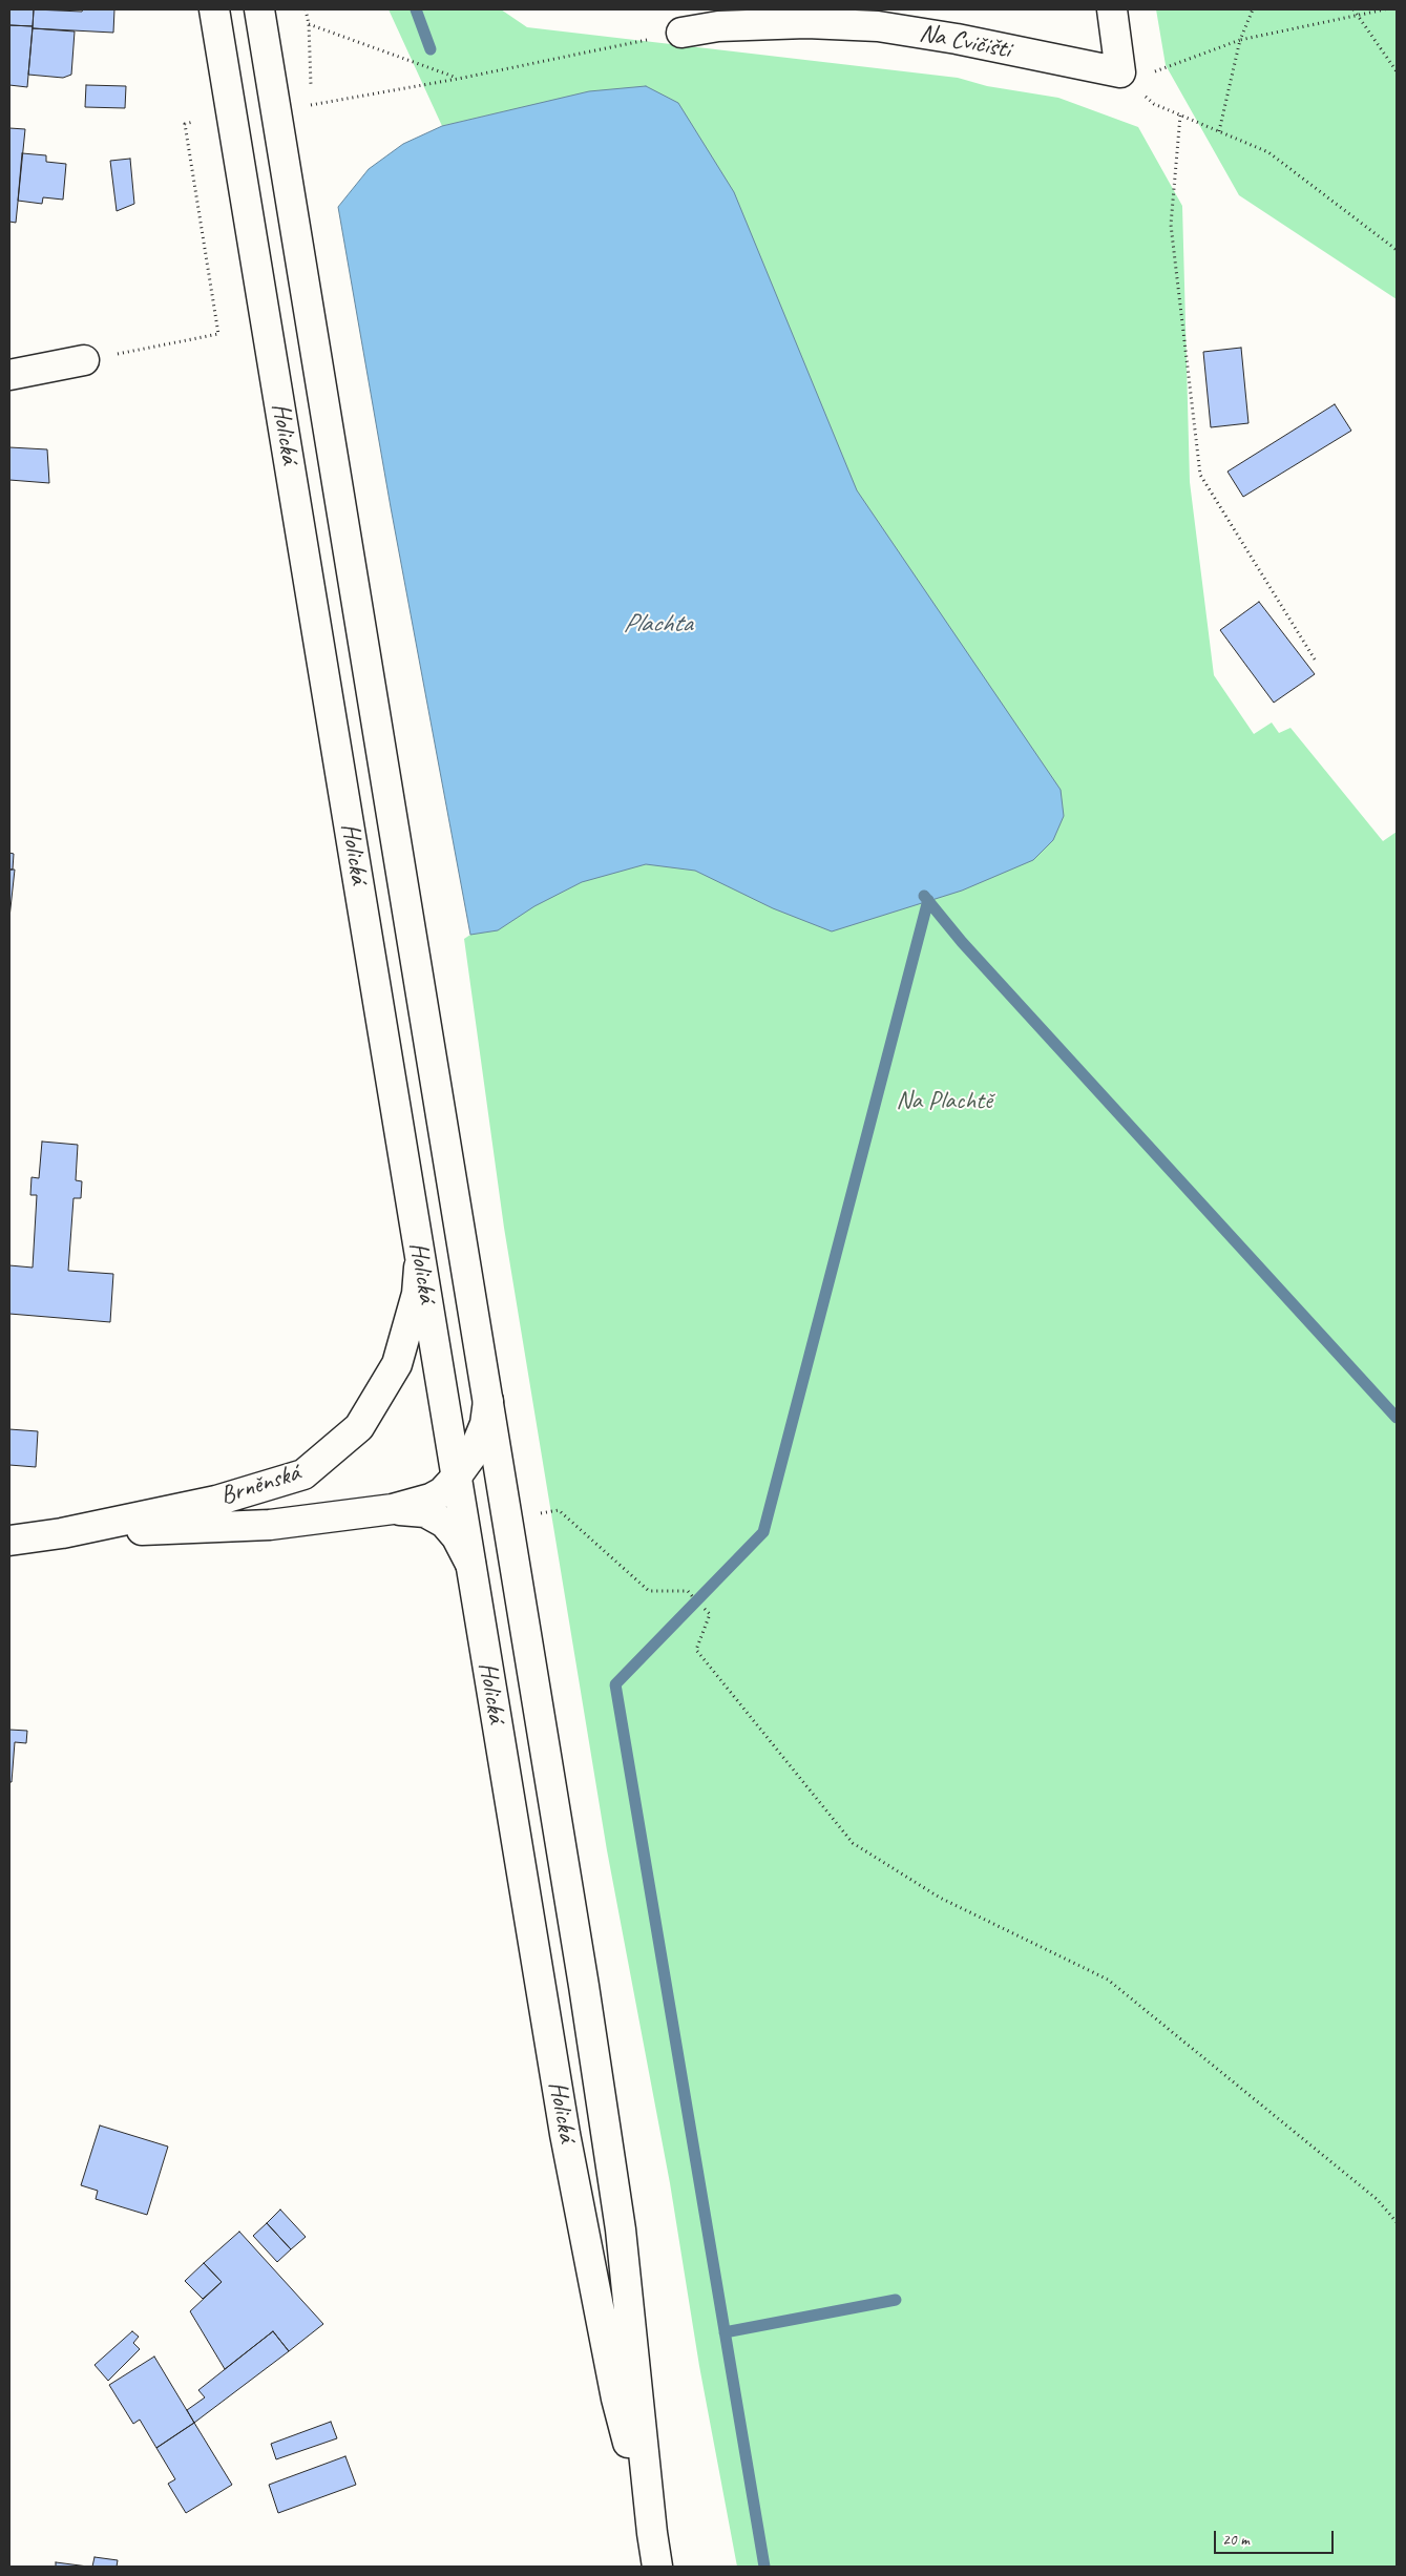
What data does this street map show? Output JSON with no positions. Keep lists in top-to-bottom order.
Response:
{
  "streets": {
    "main road": ["Na Cvičišti", "Holická", "Brněnská"]
  },
  "crossings": [
    ["Holická", "Brněnská"]
  ],
  "water": ["Plachta"],
  "parks": ["Na Plachtě"],
  "scale_bar": "20 m"
}
